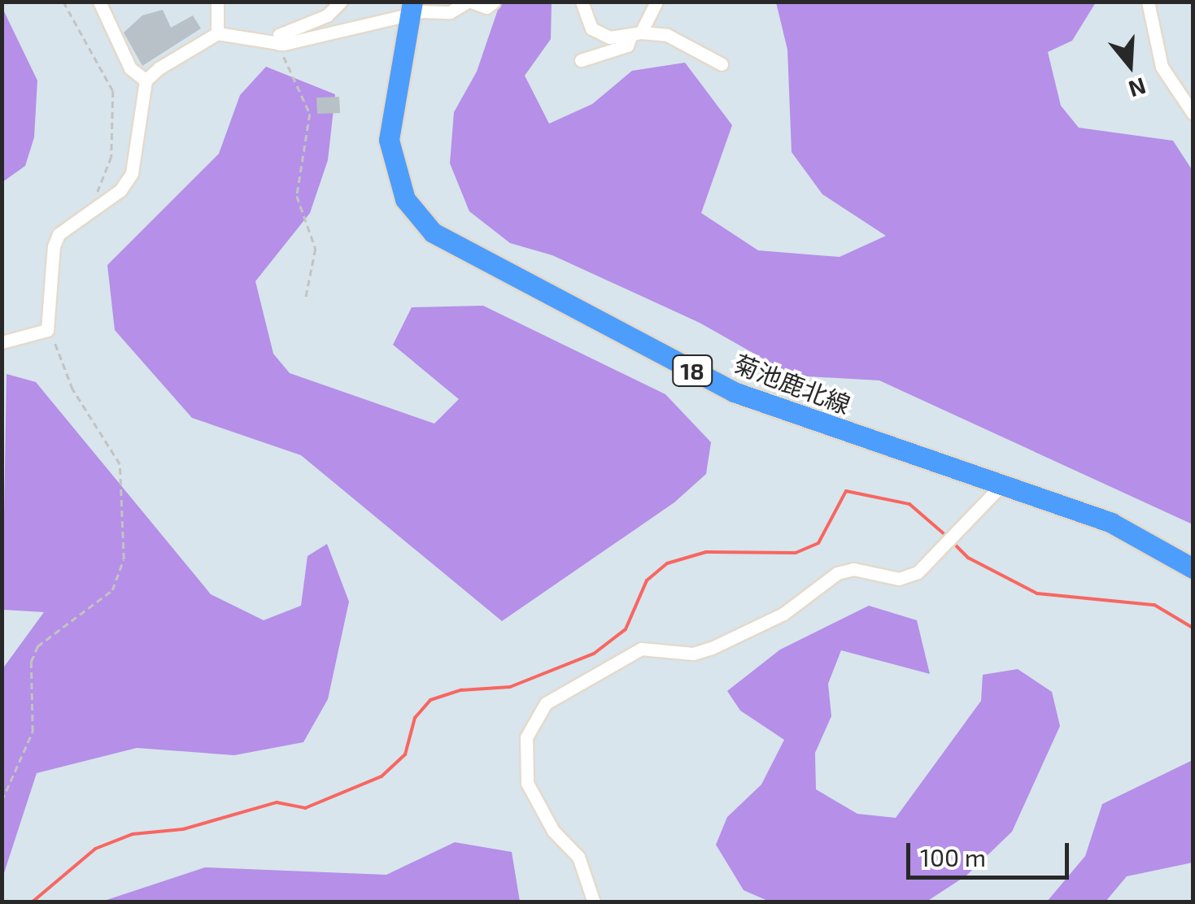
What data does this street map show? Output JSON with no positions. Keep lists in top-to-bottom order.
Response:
{
  "streets": {
    "main road": ["18", "菊池鹿北線"]
  },
  "scale_bar": "100 m",
  "north": "bottom"
}
